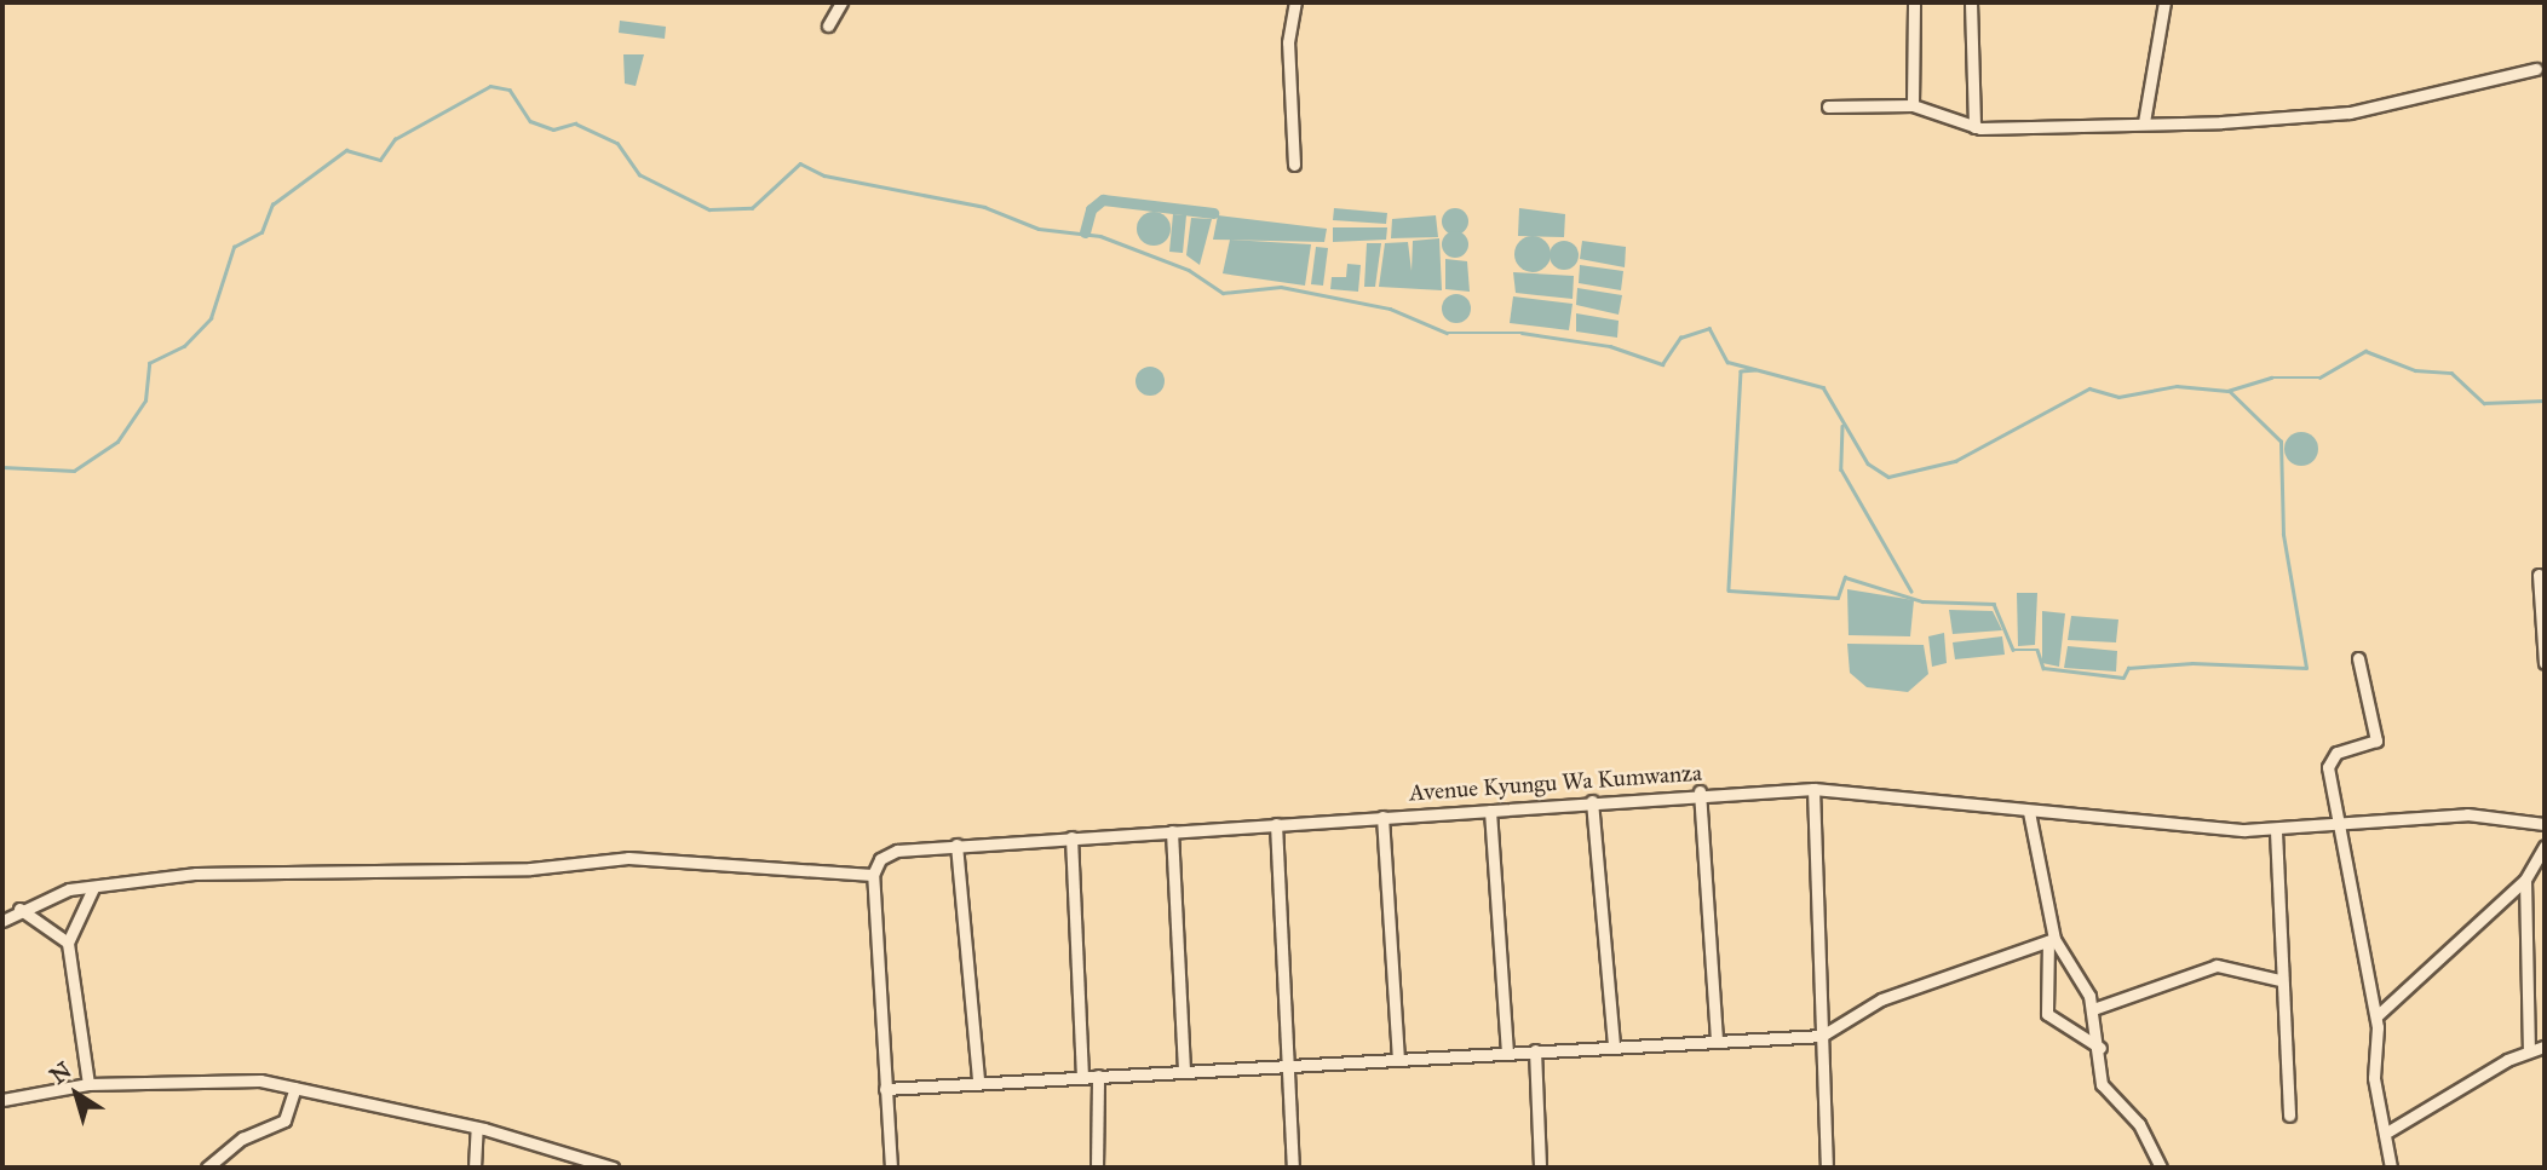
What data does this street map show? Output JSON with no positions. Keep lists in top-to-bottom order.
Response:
{
  "streets": {
    "street": ["Avenue Kyungu Wa Kumwanza"]
  },
  "north": "top left"
}
